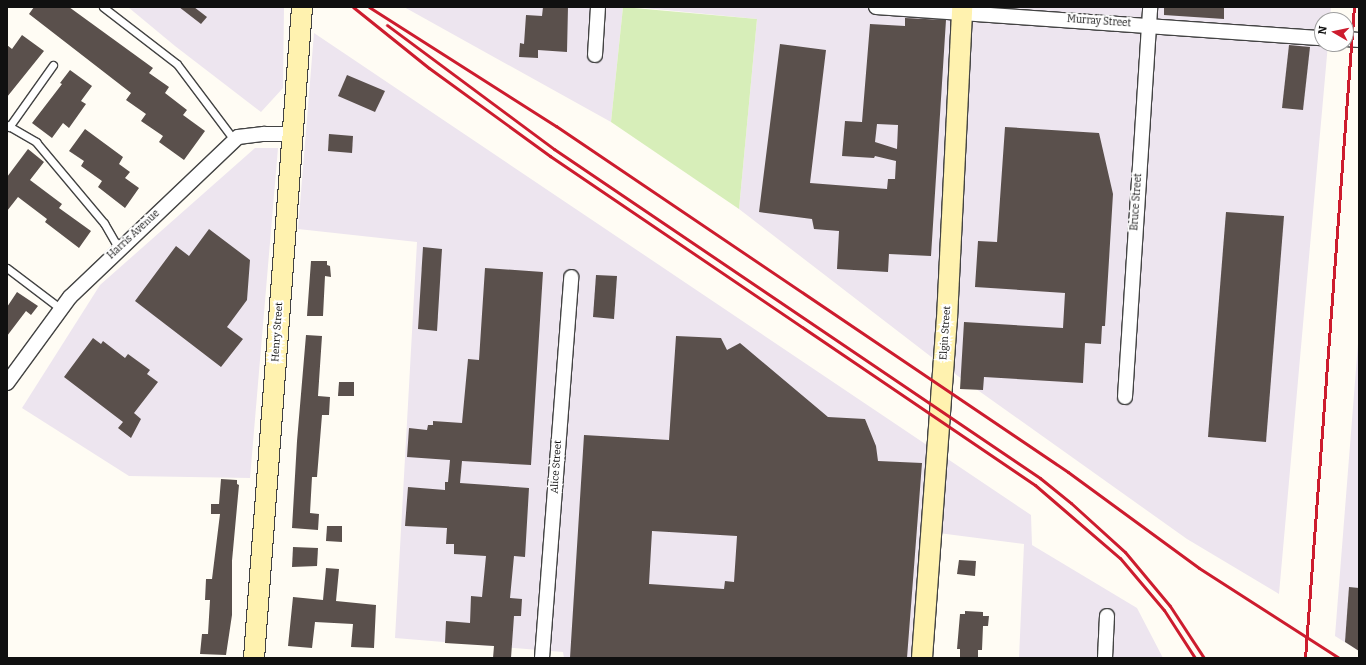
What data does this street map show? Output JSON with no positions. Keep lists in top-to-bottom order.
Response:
{
  "streets": {
    "main road": ["Henry Street", "Elgin Street"],
    "street": [
      "Murray Street",
      "Bruce Street",
      "Harris Avenue",
      "Alice Street"
    ]
  },
  "crossings": [
    ["Murray Street", "Bruce Street"],
    ["Murray Street", "Elgin Street"]
  ],
  "north": "left"
}
